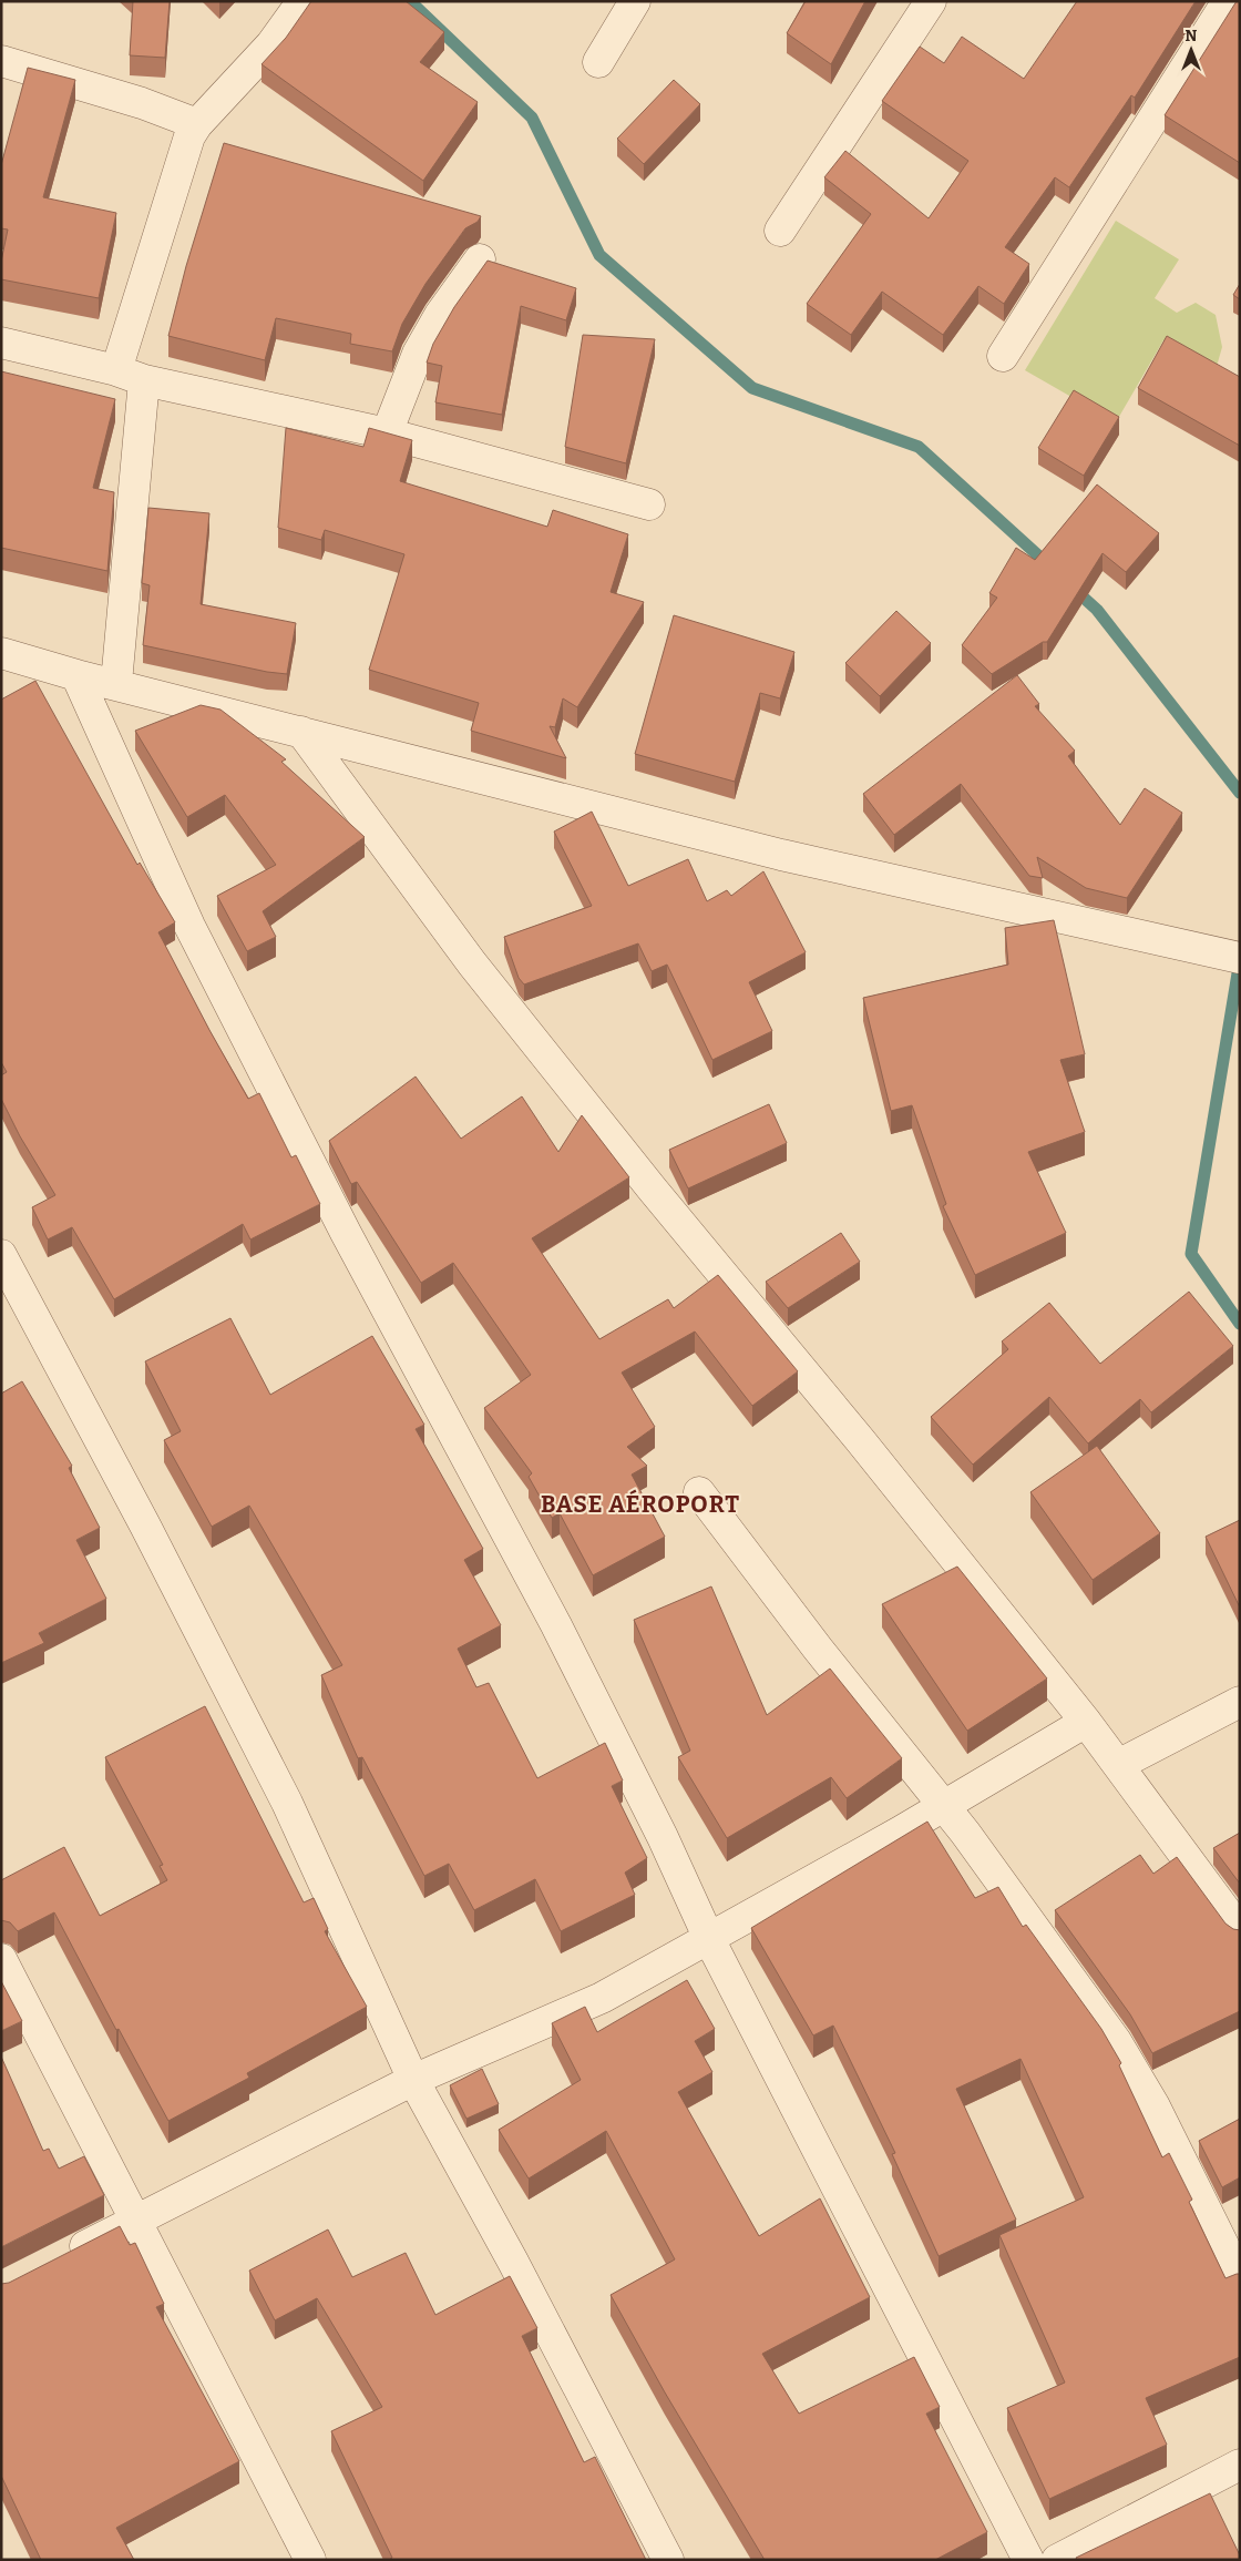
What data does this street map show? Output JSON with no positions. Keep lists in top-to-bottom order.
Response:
{
  "districts": ["BASE AÉROPORT"],
  "north": "top"
}
